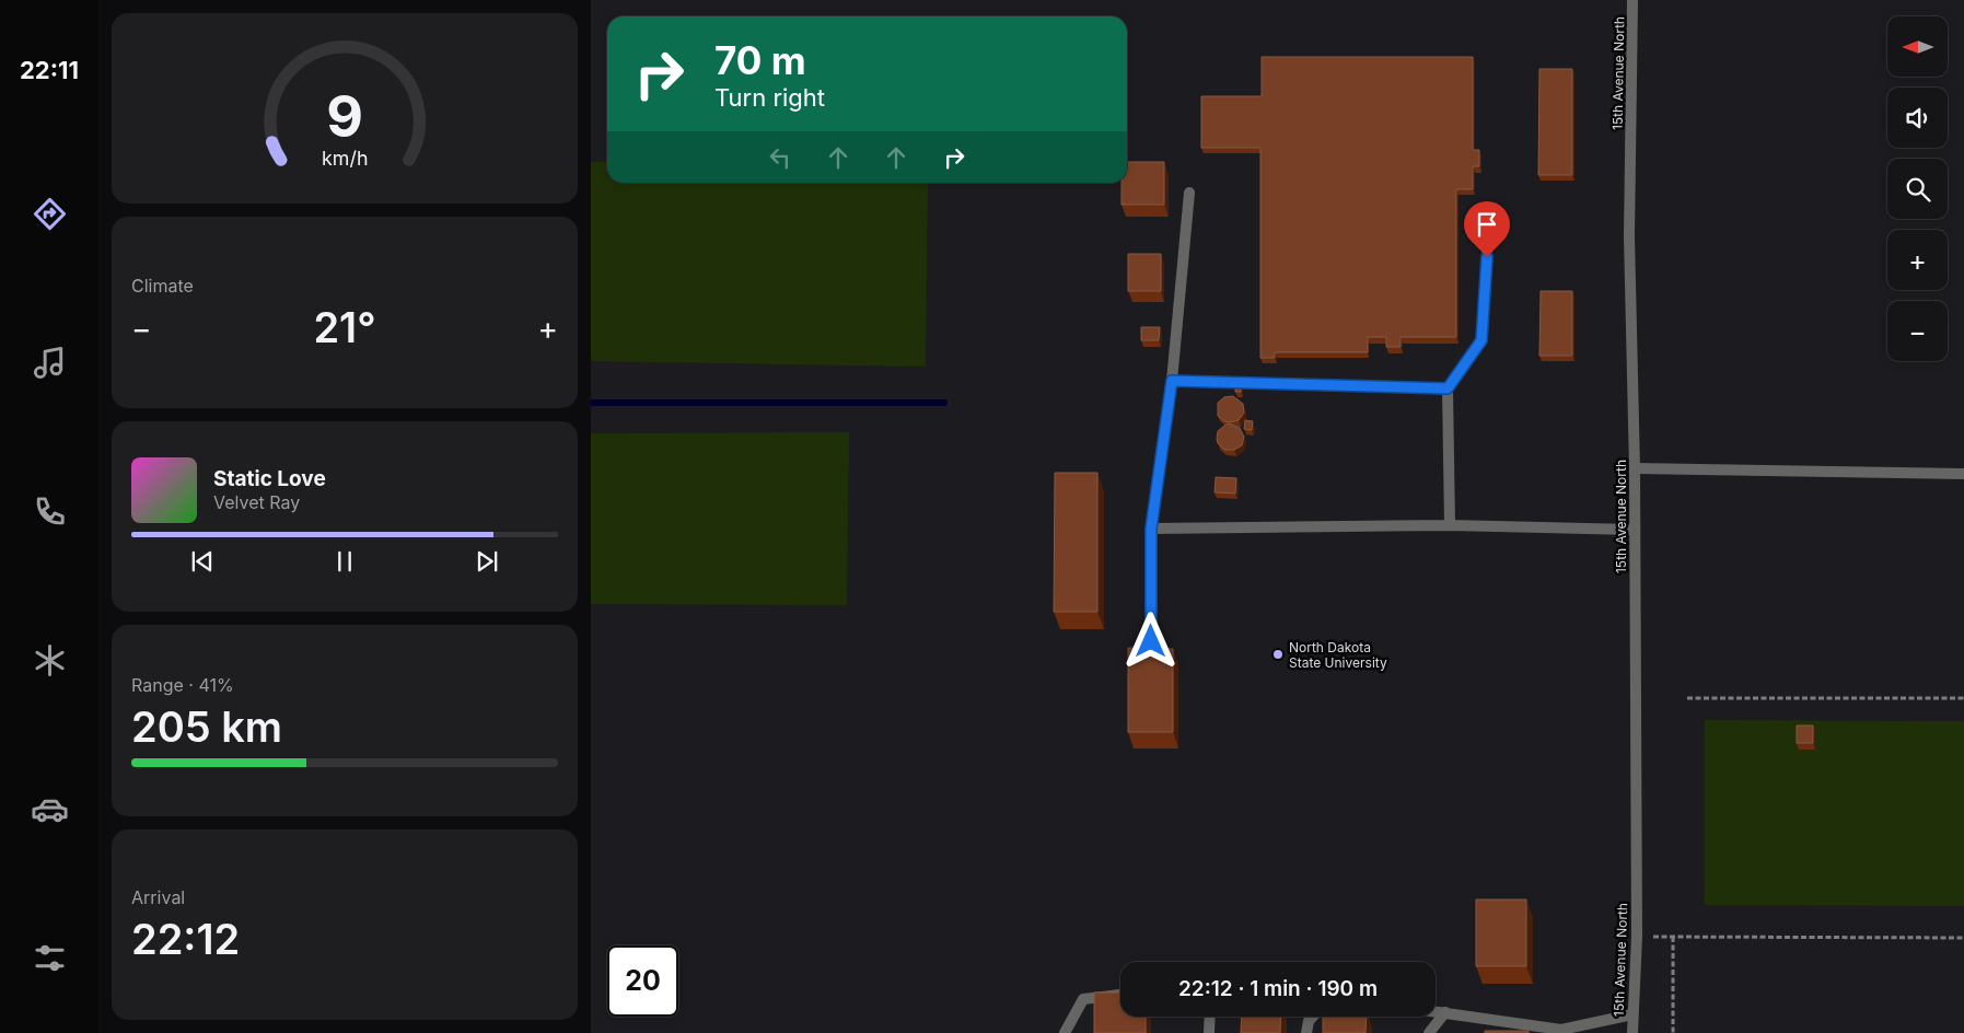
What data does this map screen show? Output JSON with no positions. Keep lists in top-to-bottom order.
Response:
{
  "streets": {
    "street": ["15th Avenue North"]
  },
  "places": ["North Dakota State University"],
  "north": "left",
  "page": {
    "tabs": "22:11",
    "map_buttons": ["+", "−"],
    "turn": ["70 m", "Turn right"],
    "tile": [
      "Climate",
      ["Range · 41%", "205 km"],
      ["Arrival", "22:12"]
    ],
    "heat": ["−", "21°", "+"],
    "song": ["Static Love", "Velvet Ray"],
    "limit": "20",
    "trip": "22:12 · 1 min · 190 m",
    "gauge": ["9", "km/h"]
  }
}
